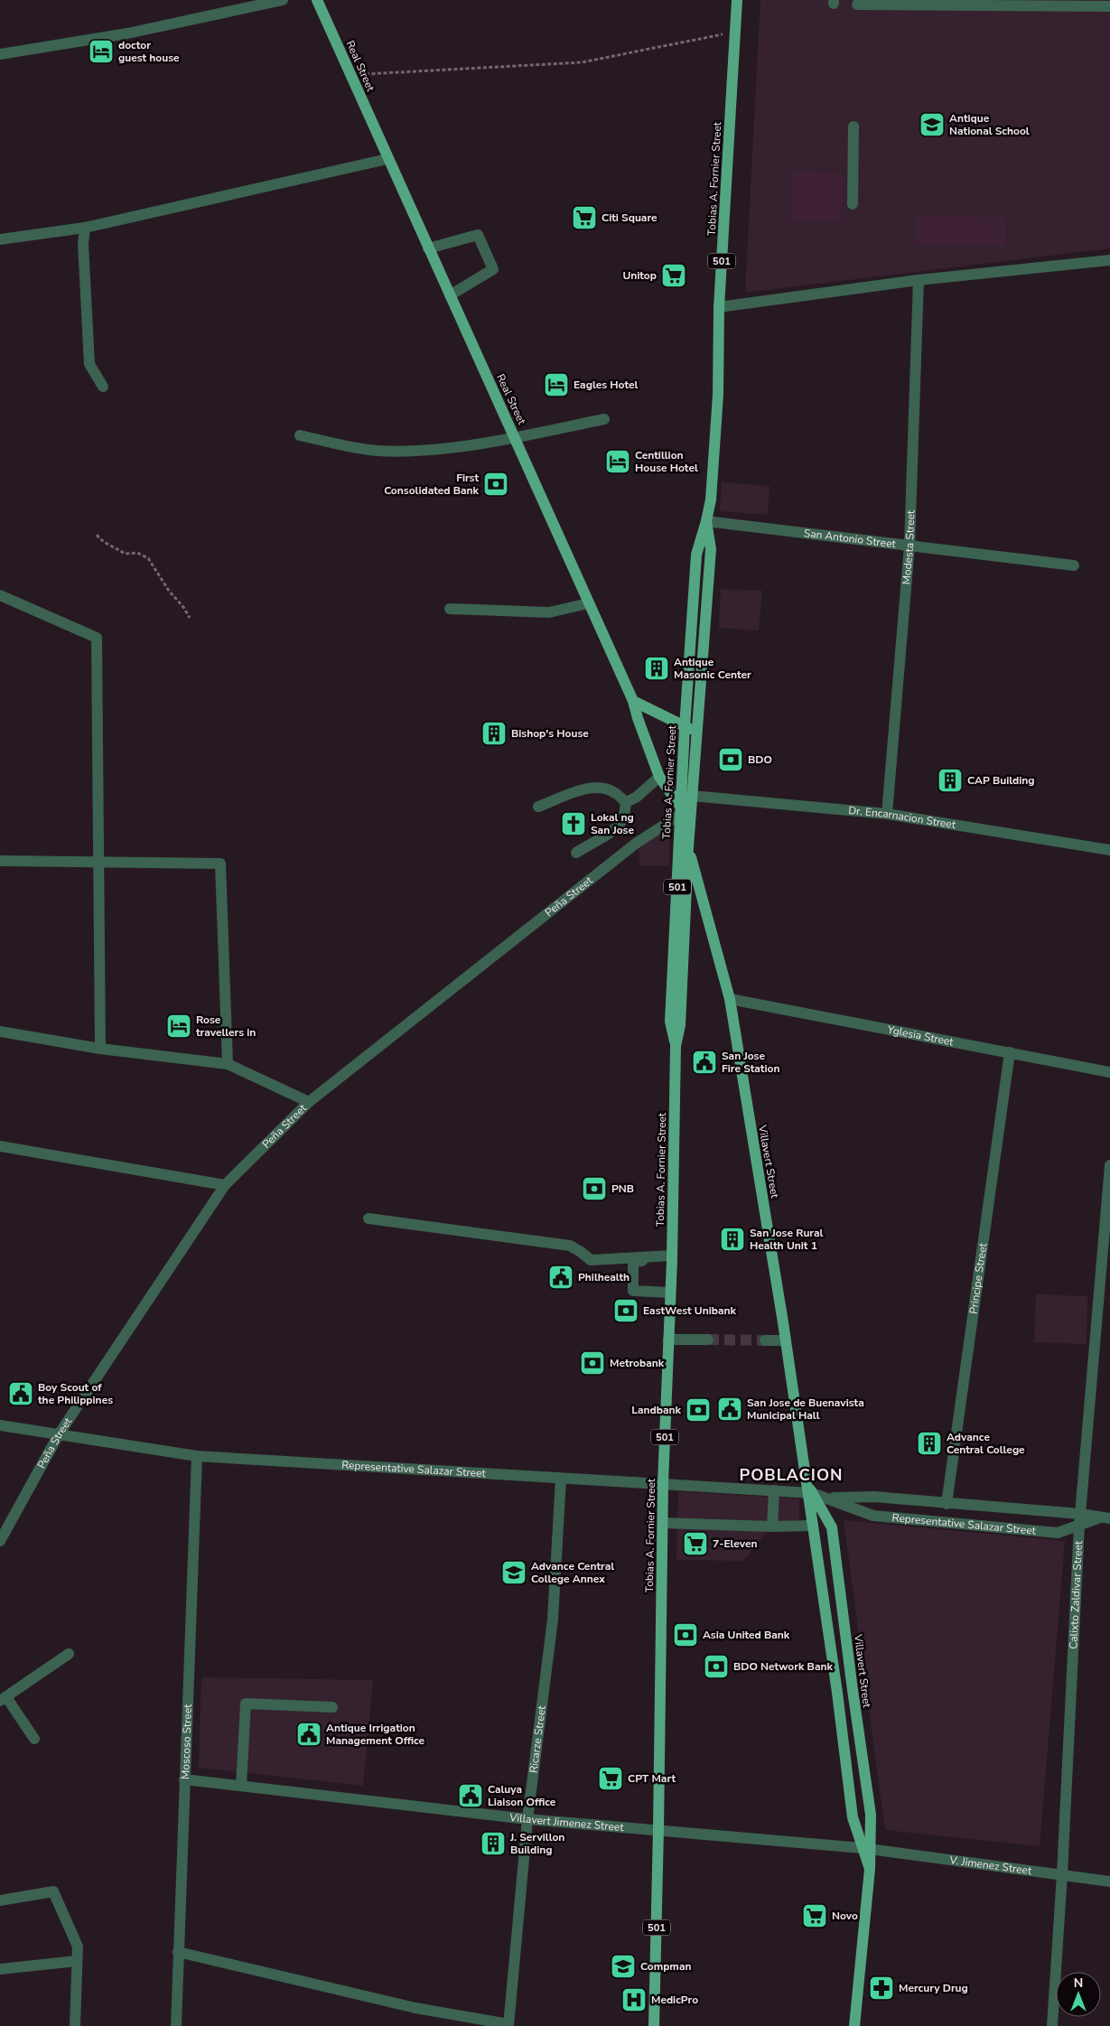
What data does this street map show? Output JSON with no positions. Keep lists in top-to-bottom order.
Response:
{
  "streets": {
    "main road": [
      "Real Street",
      "Tobias A. Fornier Street",
      "501",
      "Villavert Street"
    ],
    "street": [
      "San Antonio Street",
      "Modesta Street",
      "Dr. Encarnacion Street",
      "Peña Street",
      "Yglesia Street",
      "Principe Street",
      "Representative Salazar Street",
      "Calixto Zaldivar Street",
      "Ricarze Street",
      "Moscoso Street",
      "Villavert Jimenez Street",
      "V. Jimenez Street"
    ]
  },
  "crossings": [
    ["Real Street", "Tobias A. Fornier Street"],
    ["Real Street", "Peña Street"],
    ["Tobias A. Fornier Street", "San Antonio Street"],
    ["Tobias A. Fornier Street", "Dr. Encarnacion Street"],
    ["Tobias A. Fornier Street", "Peña Street"],
    ["Tobias A. Fornier Street", "Villavert Street"],
    ["Tobias A. Fornier Street", "Representative Salazar Street"],
    ["Tobias A. Fornier Street", "Villavert Jimenez Street"],
    ["San Antonio Street", "Modesta Street"],
    ["Modesta Street", "Dr. Encarnacion Street"],
    ["Peña Street", "Representative Salazar Street"],
    ["Yglesia Street", "Villavert Street"],
    ["Yglesia Street", "Principe Street"],
    ["Villavert Street", "Representative Salazar Street"],
    ["Villavert Street", "Villavert Jimenez Street"],
    ["Villavert Street", "V. Jimenez Street"],
    ["Principe Street", "Representative Salazar Street"],
    ["Representative Salazar Street", "Calixto Zaldivar Street"],
    ["Representative Salazar Street", "Ricarze Street"],
    ["Representative Salazar Street", "Moscoso Street"],
    ["Calixto Zaldivar Street", "V. Jimenez Street"],
    ["Ricarze Street", "Villavert Jimenez Street"],
    ["Moscoso Street", "Villavert Jimenez Street"],
    ["Villavert Jimenez Street", "V. Jimenez Street"]
  ],
  "districts": ["POBLACION"],
  "places": {
    "hotel": [
      "doctor guest house",
      "Eagles Hotel",
      "Centillion House Hotel",
      "Rose travellers in"
    ],
    "school or university": ["Antique National School", "Advance Central College Annex", "Compman"],
    "supermarket": [
      "Citi Square",
      "Unitop",
      "7-Eleven",
      "CPT Mart",
      "Novo"
    ],
    "bank": [
      "First Consolidated Bank",
      "BDO",
      "PNB",
      "EastWest Unibank",
      "Metrobank",
      "Landbank",
      "Asia United Bank",
      "BDO Network Bank"
    ],
    "building": [
      "Antique Masonic Center",
      "Bishop's House",
      "CAP Building",
      "San Jose Rural Health Unit 1",
      "Advance Central College",
      "J. Servillon Building"
    ],
    "church": ["Lokal ng San Jose"],
    "public building": [
      "San Jose Fire Station",
      "Philhealth",
      "Boy Scout of the Philippines",
      "San Jose de Buenavista Municipal Hall",
      "Antique Irrigation Management Office",
      "Caluya Liaison Office"
    ],
    "pharmacy": ["Mercury Drug"],
    "hospital": ["MedicPro"]
  },
  "north": "top"
}
